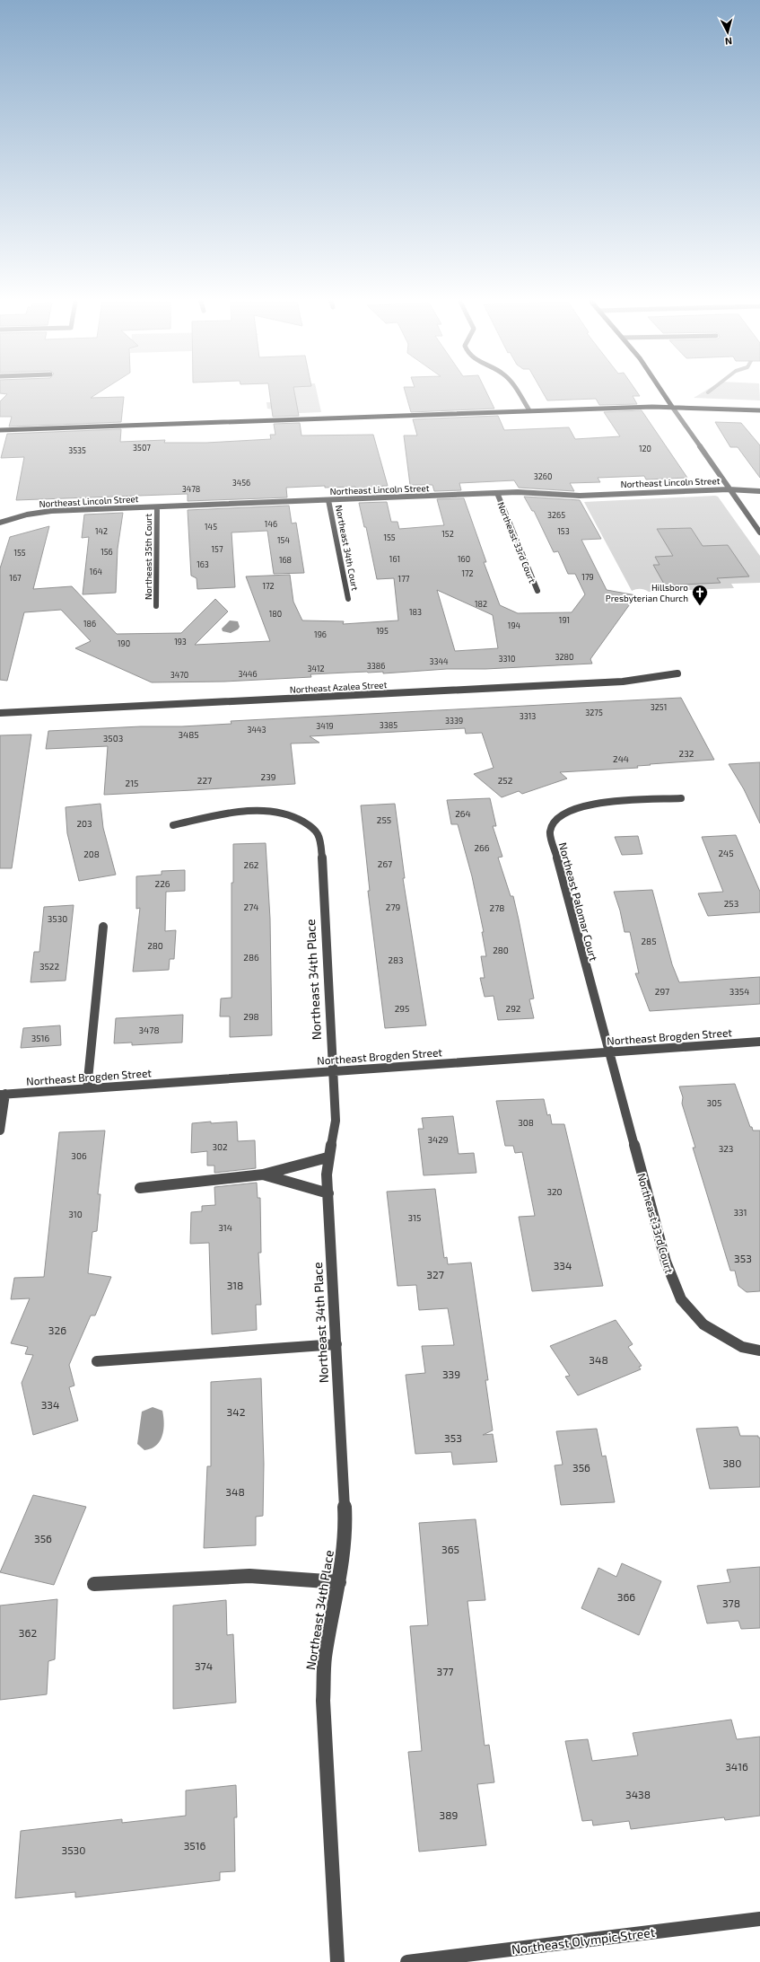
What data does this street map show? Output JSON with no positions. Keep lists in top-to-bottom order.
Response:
{
  "streets": {
    "street": [
      "Northeast Lincoln Street",
      "Northeast 33rd Court",
      "Northeast 34th Court",
      "Northeast 35th Court",
      "Northeast Azalea Street",
      "Northeast Palomar Court",
      "Northeast 34th Place",
      "Northeast Brogden Street",
      "Northeast Olympic Street"
    ]
  },
  "crossings": [
    ["Northeast Lincoln Street", "Northeast 33rd Court"],
    ["Northeast Lincoln Street", "Northeast 34th Court"],
    ["Northeast Lincoln Street", "Northeast 35th Court"],
    ["Northeast 33rd Court", "Northeast Palomar Court"],
    ["Northeast 33rd Court", "Northeast Brogden Street"],
    ["Northeast Palomar Court", "Northeast Brogden Street"],
    ["Northeast 34th Place", "Northeast Brogden Street"]
  ],
  "places": {
    "church": ["Hillsboro Presbyterian Church"]
  },
  "house_numbers": [
    "3507",
    "120",
    "3535",
    "3260",
    "3456",
    "3478",
    "3265",
    "146",
    "145",
    "142",
    "153",
    "152",
    "155",
    "154",
    "157",
    "156",
    "155",
    "161",
    "160",
    "168",
    "163",
    "164",
    "172",
    "179",
    "167",
    "177",
    "172",
    "182",
    "183",
    "180",
    "191",
    "186",
    "194",
    "195",
    "196",
    "193",
    "190",
    "3280",
    "3310",
    "3344",
    "3386",
    "3412",
    "3446",
    "3470",
    "3251",
    "3275",
    "3313",
    "3339",
    "3385",
    "3419",
    "3443",
    "3485",
    "3503",
    "232",
    "244",
    "239",
    "227",
    "252",
    "215",
    "264",
    "255",
    "203",
    "266",
    "245",
    "208",
    "267",
    "262",
    "226",
    "253",
    "274",
    "279",
    "278",
    "3530",
    "285",
    "280",
    "280",
    "286",
    "283",
    "3522",
    "297",
    "3354",
    "295",
    "292",
    "298",
    "3478",
    "3516",
    "305",
    "308",
    "3429",
    "302",
    "323",
    "306",
    "320",
    "331",
    "310",
    "315",
    "314",
    "353",
    "334",
    "327",
    "318",
    "326",
    "348",
    "339",
    "334",
    "342",
    "353",
    "380",
    "356",
    "348",
    "356",
    "365",
    "366",
    "378",
    "362",
    "374",
    "377",
    "3416",
    "3438",
    "389",
    "3516",
    "3530"
  ],
  "north": "bottom"
}
